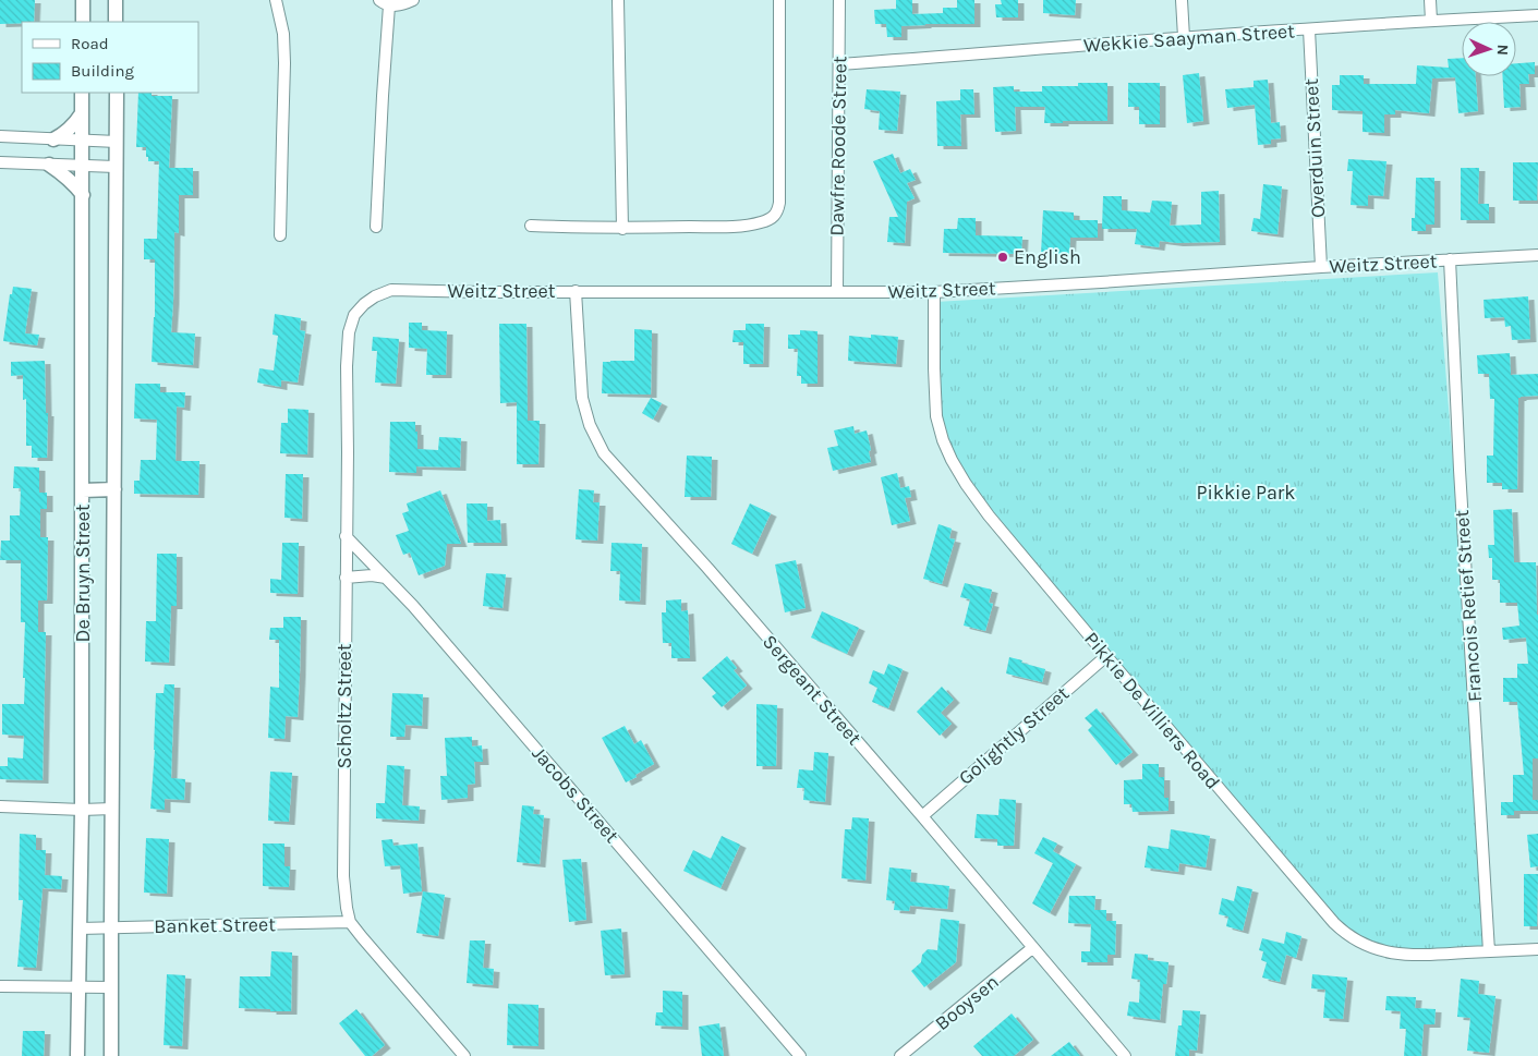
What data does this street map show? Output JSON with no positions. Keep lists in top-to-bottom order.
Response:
{
  "streets": {
    "street": [
      "Wekkie Saayman Street",
      "Dawfre Roode Street",
      "Overduin Street",
      "Weitz Street",
      "De Bruyn Street",
      "Francois Retief Street",
      "Sergeant Street",
      "Scholtz Street",
      "Pikkie De Villiers Road",
      "Golightly Street",
      "Jacobs Street",
      "Banket Street",
      "Booysen"
    ]
  },
  "crossings": [
    ["Wekkie Saayman Street", "Dawfre Roode Street"],
    ["Wekkie Saayman Street", "Overduin Street"],
    ["Dawfre Roode Street", "Weitz Street"],
    ["Overduin Street", "Weitz Street"],
    ["Weitz Street", "Francois Retief Street"],
    ["Weitz Street", "Sergeant Street"],
    ["Weitz Street", "Scholtz Street"],
    ["Weitz Street", "Pikkie De Villiers Road"],
    ["De Bruyn Street", "Banket Street"],
    ["Francois Retief Street", "Pikkie De Villiers Road"],
    ["Sergeant Street", "Golightly Street"],
    ["Sergeant Street", "Booysen"],
    ["Scholtz Street", "Jacobs Street"],
    ["Scholtz Street", "Banket Street"],
    ["Pikkie De Villiers Road", "Golightly Street"]
  ],
  "parks": ["Pikkie Park"],
  "places": ["English"],
  "legend": ["Road", "Building"],
  "north": "right"
}
